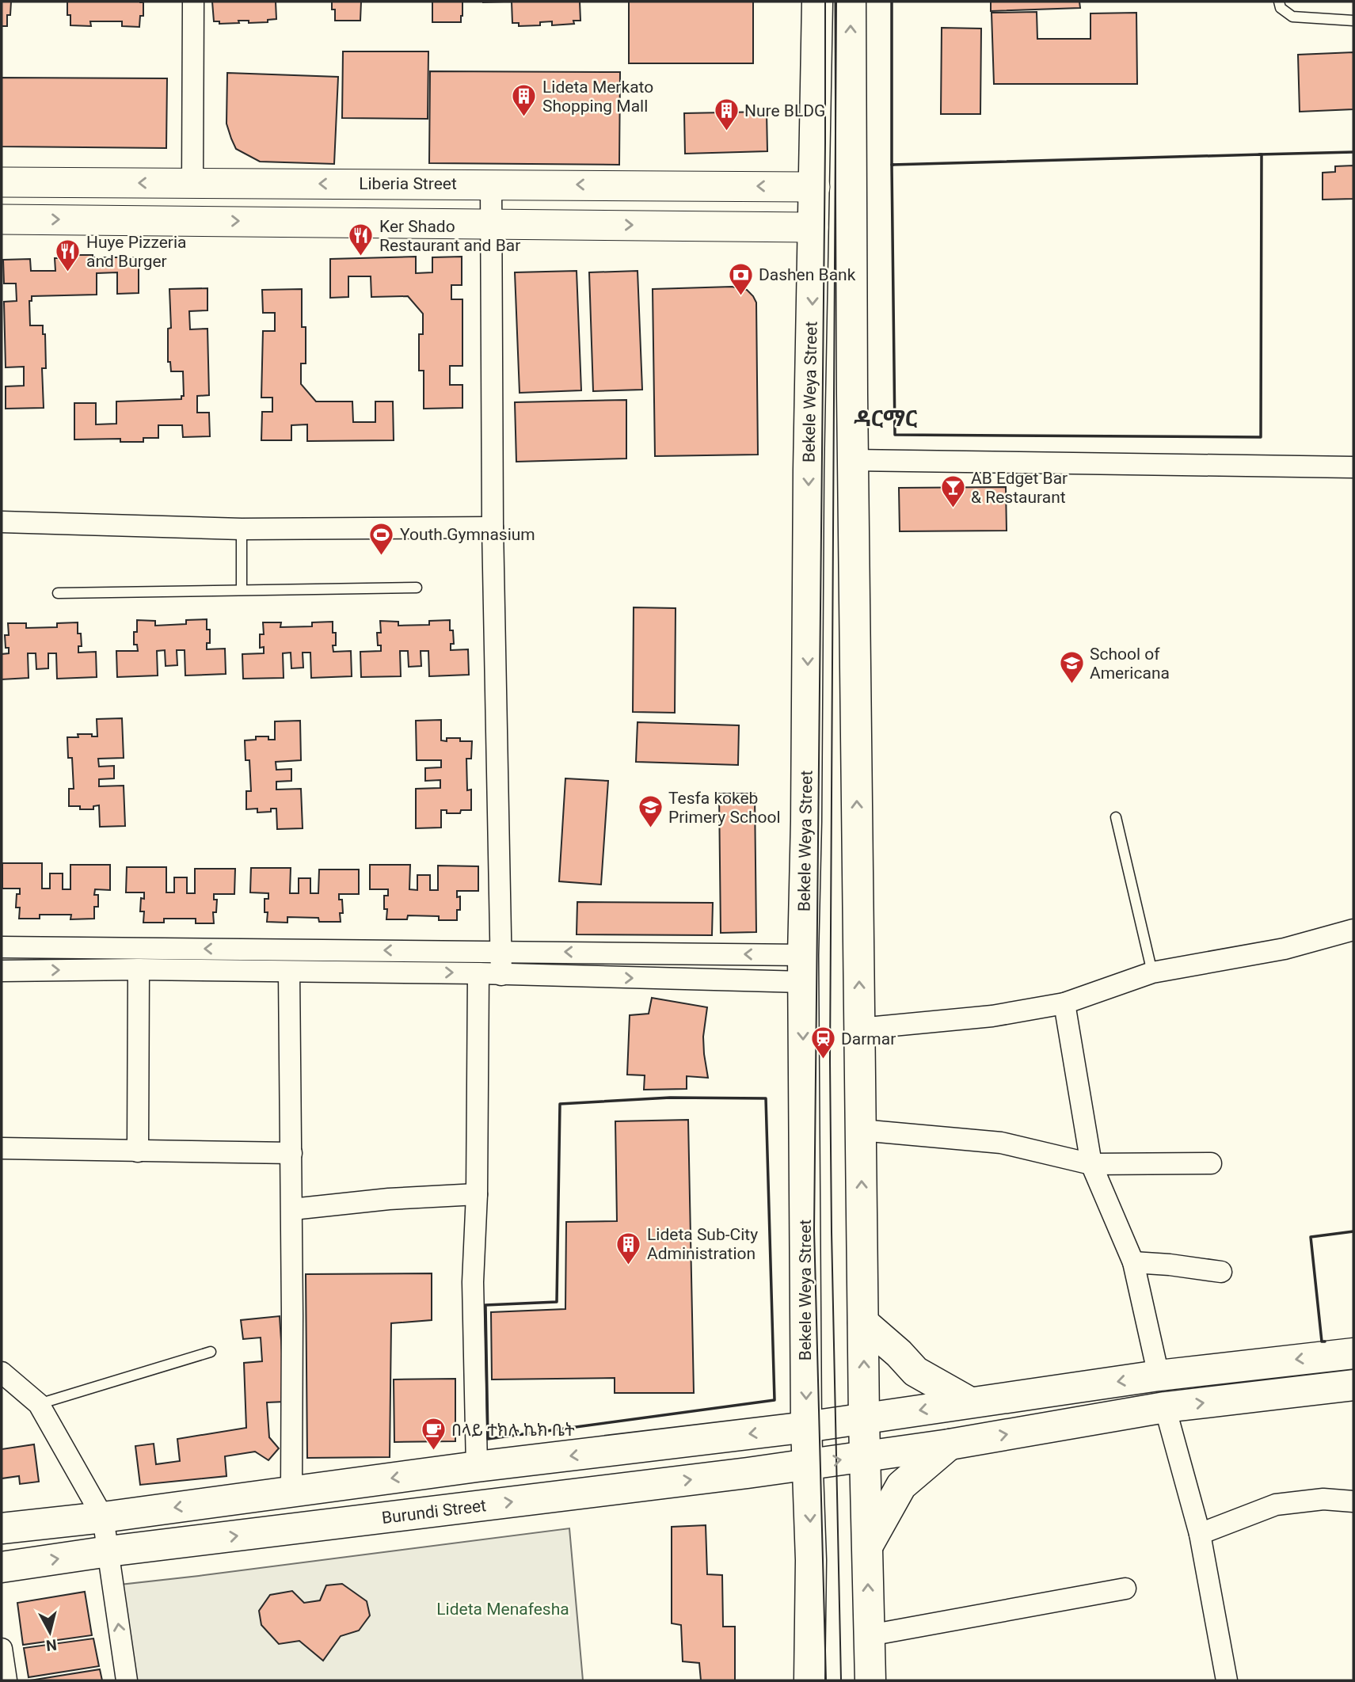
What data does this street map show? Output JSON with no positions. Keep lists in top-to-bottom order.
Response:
{
  "streets": {
    "main road": ["Bekele Weya Street", "Burundi Street"],
    "street": ["Liberia Street"]
  },
  "crossings": [
    ["Liberia Street", "Bekele Weya Street"],
    ["Bekele Weya Street", "Burundi Street"]
  ],
  "districts": ["ዳርማር"],
  "parks": ["Lideta Menafesha"],
  "places": {
    "building": ["Lideta Merkato Shopping Mall", "Nure BLDG", "Lideta Sub-City Administration"],
    "restaurant": ["Ker Shado Restaurant and Bar", "Huye Pizzeria and Burger"],
    "bank": ["Dashen Bank"],
    "bar": ["AB Edget Bar & Restaurant"],
    "sports": ["Youth Gymnasium"],
    "school or university": ["School of Americana", "Tesfa kokeb Primery School"],
    "station": ["Darmar"],
    "cafe": ["በላይ ተክሉ ኬክ ቤት"]
  },
  "north": "bottom"
}
